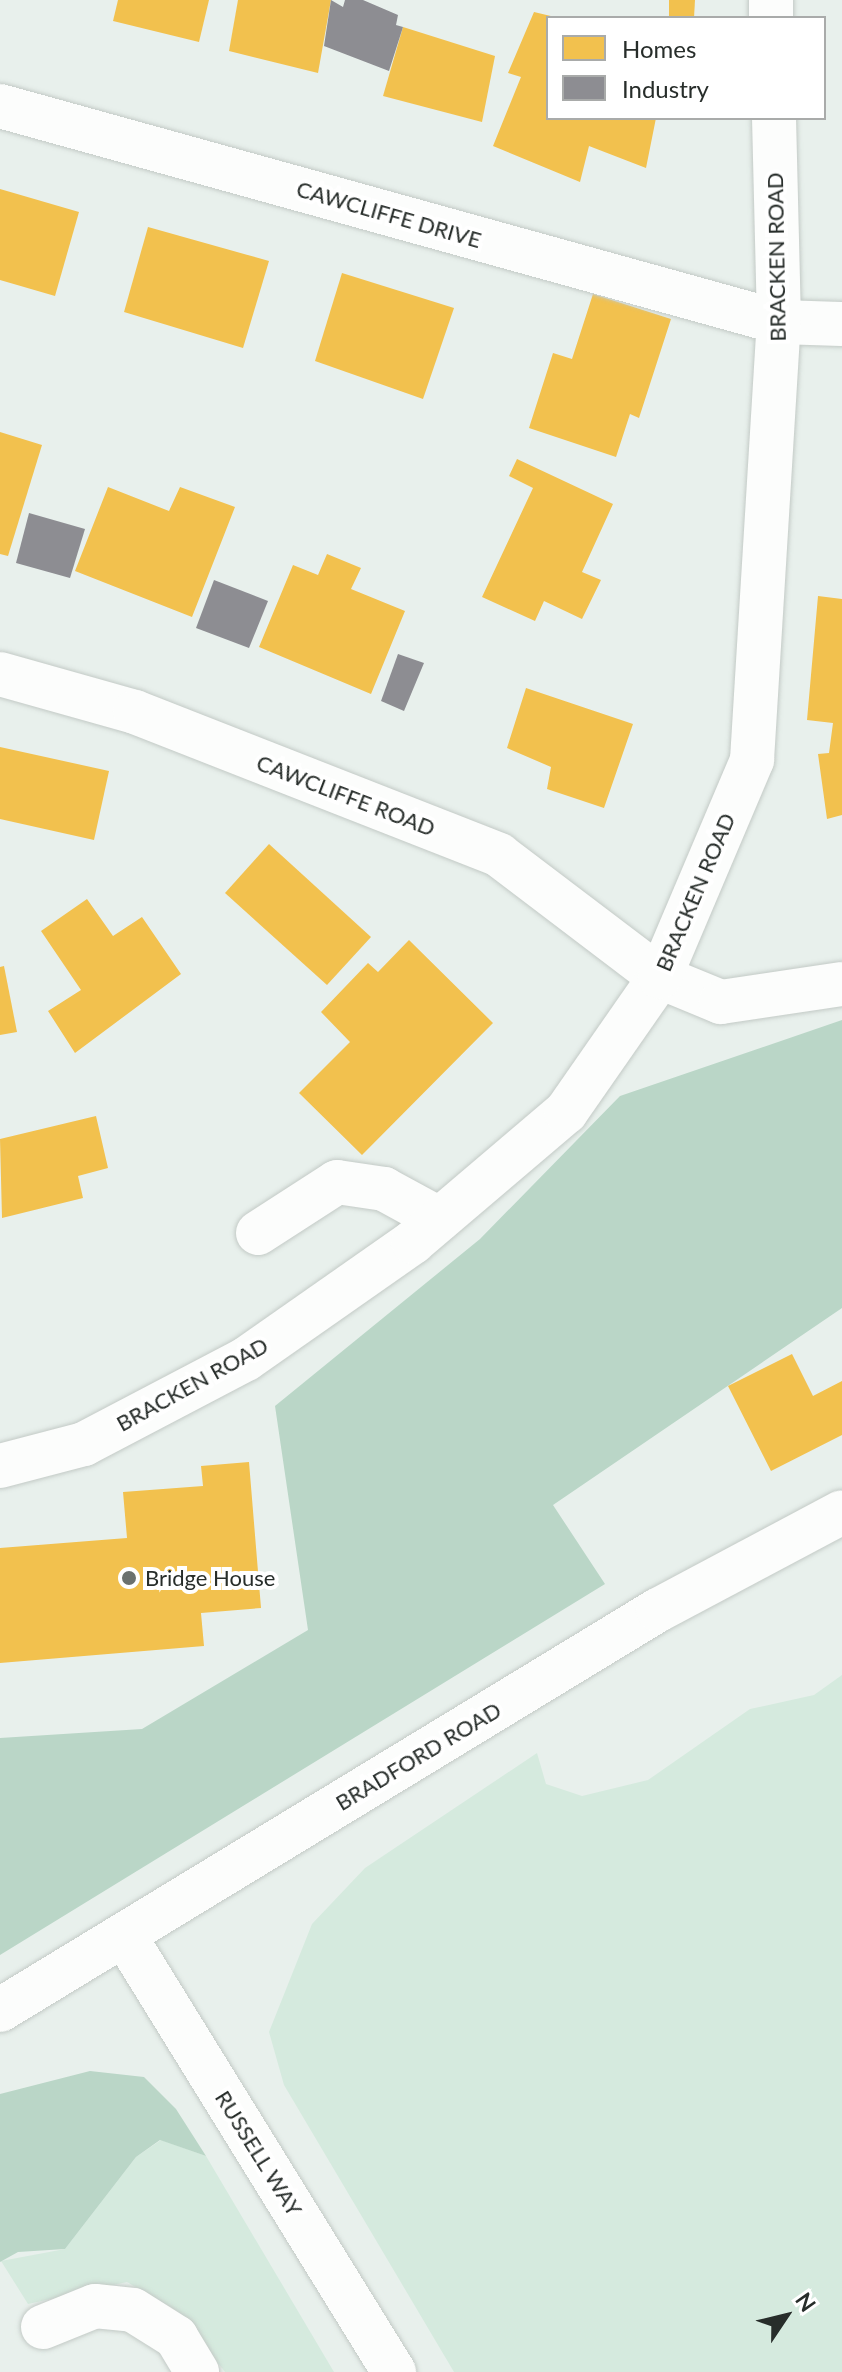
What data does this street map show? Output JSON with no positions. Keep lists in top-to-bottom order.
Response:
{
  "streets": {
    "street": [
      "CAWCLIFFE DRIVE",
      "BRACKEN ROAD",
      "CAWCLIFFE ROAD",
      "BRADFORD ROAD",
      "RUSSELL WAY"
    ]
  },
  "crossings": [
    ["CAWCLIFFE DRIVE", "BRACKEN ROAD"],
    ["BRACKEN ROAD", "CAWCLIFFE ROAD"],
    ["BRADFORD ROAD", "RUSSELL WAY"]
  ],
  "places": ["Bridge House"],
  "legend": ["Homes", "Industry"],
  "north": "top right"
}
